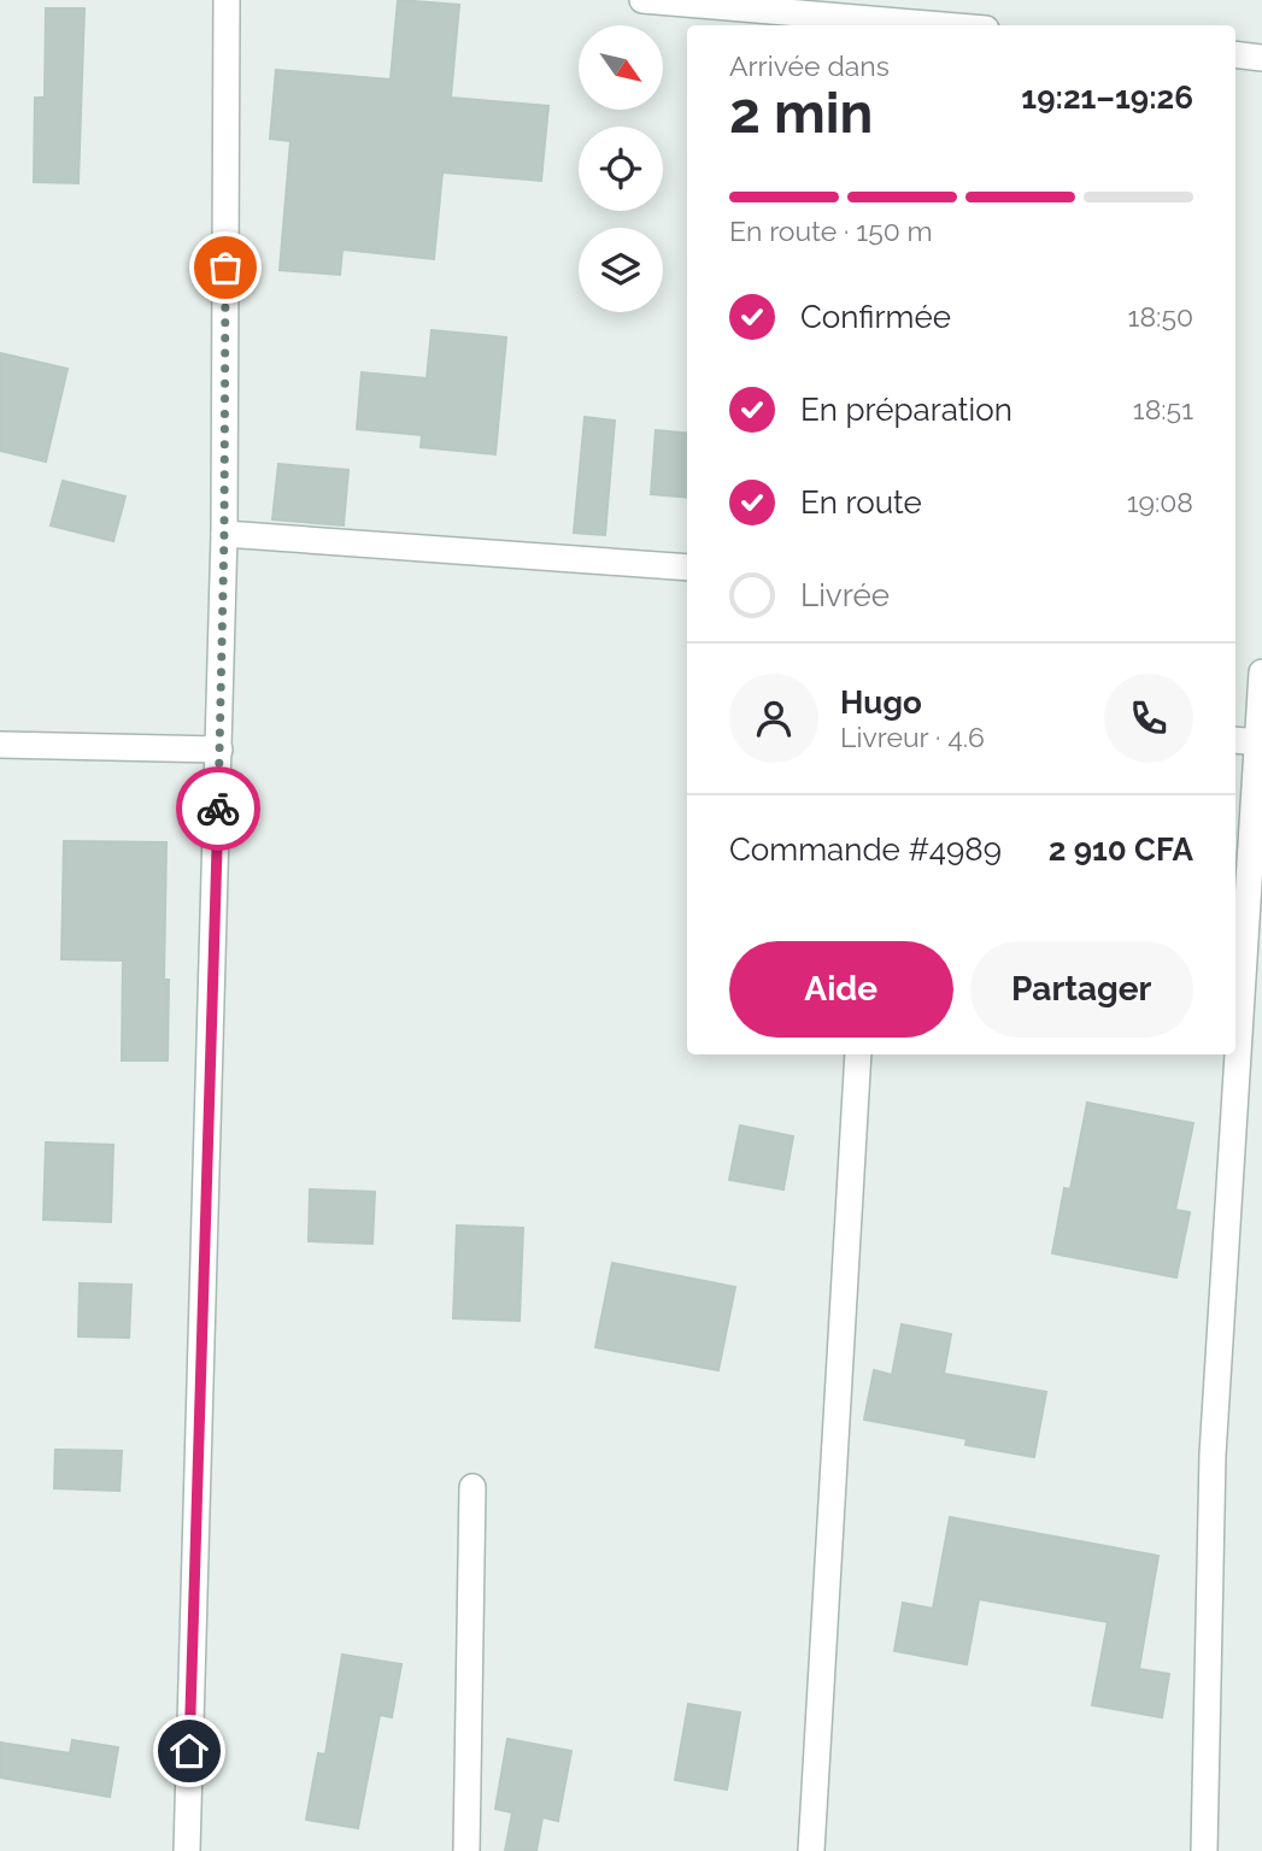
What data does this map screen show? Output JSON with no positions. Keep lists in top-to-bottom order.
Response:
{
  "north": "bottom right",
  "page": {
    "heading": ["2 min", "Arrivée dans", "19:21–19:26"],
    "panel": [
      "Hugo",
      "Livreur · 4.6",
      "Commande #4989",
      "2 910 CFA"
    ],
    "bar": "En route · 150 m",
    "list": [
      ["Confirmée", "18:50"],
      ["En préparation", "18:51"],
      ["En route", "19:08"],
      "Livrée"
    ],
    "buttons": ["Aide", "Partager"]
  }
}
